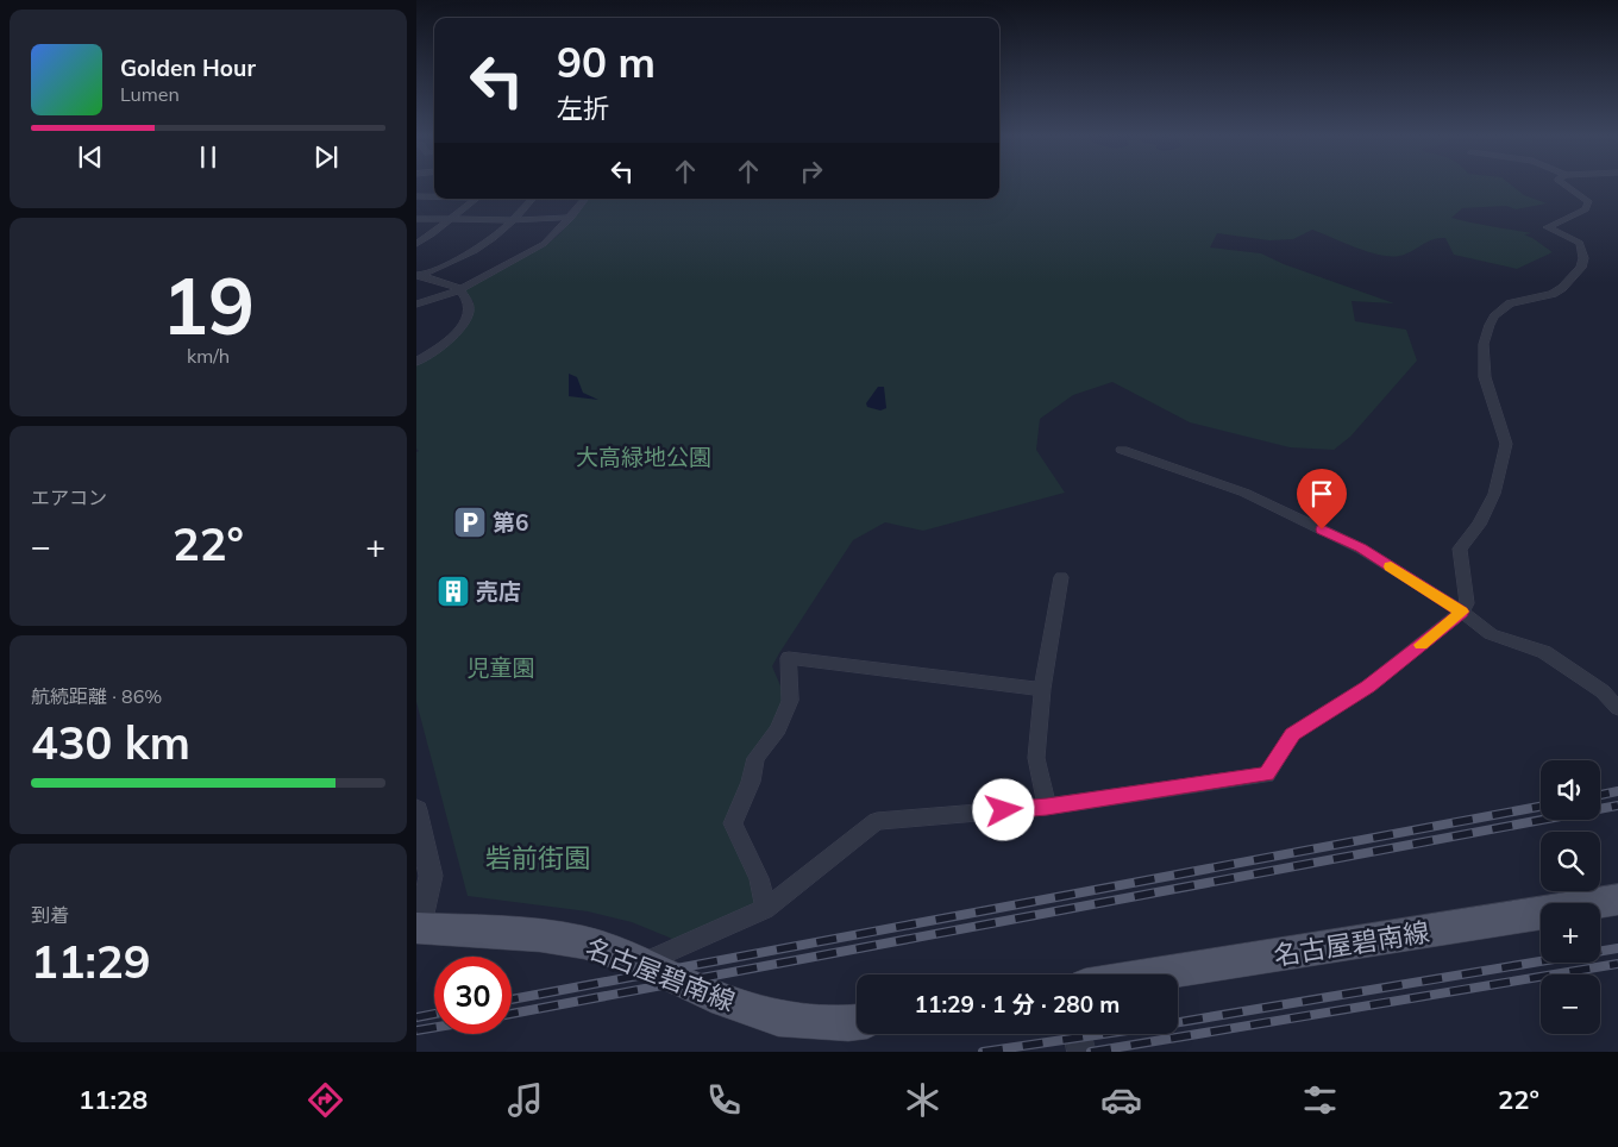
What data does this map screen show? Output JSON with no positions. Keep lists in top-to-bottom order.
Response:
{
  "streets": {
    "main road": ["名古屋碧南線"]
  },
  "parks": ["大高緑地公園", "児童園", "砦前街園"],
  "places": {
    "parking": ["第6"],
    "building": ["売店"]
  },
  "page": {
    "turn": ["90 m", "左折"],
    "song": ["Golden Hour", "Lumen"],
    "tile": [
      ["19", "km/h"],
      "エアコン",
      ["航続距離 · 86%", "430 km"],
      ["到着", "11:29"]
    ],
    "heat": ["−", "22°", "+"],
    "map_buttons": ["+", "−"],
    "limit": "30",
    "trip": "11:29 · 1 分 · 280 m",
    "tabs": ["11:28", "22°"]
  }
}
